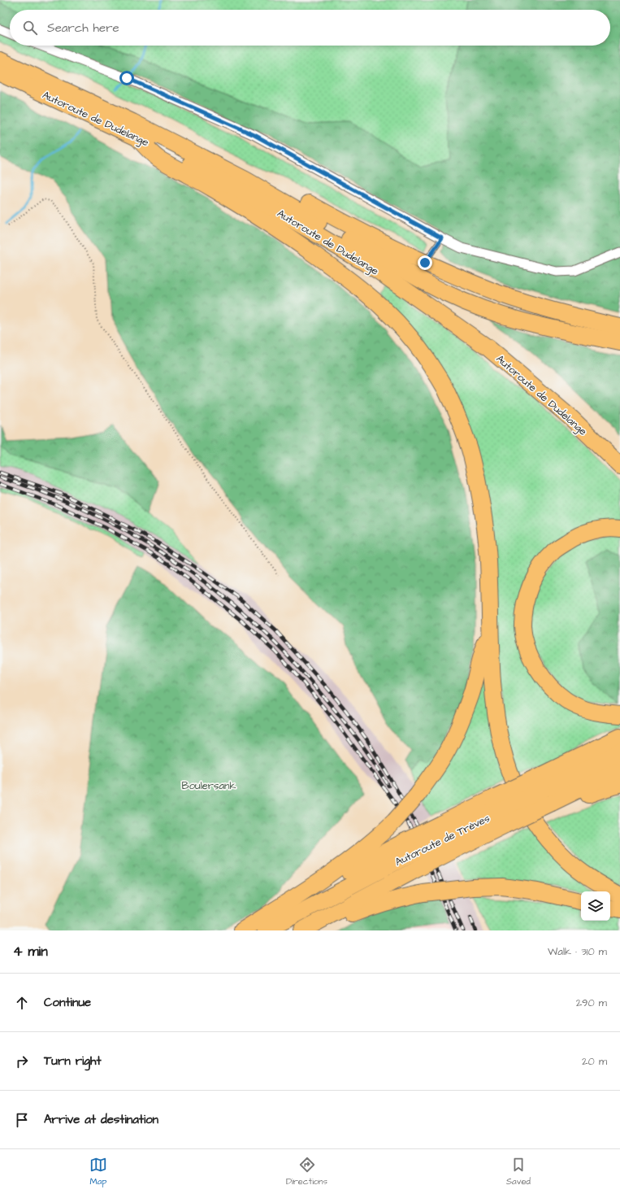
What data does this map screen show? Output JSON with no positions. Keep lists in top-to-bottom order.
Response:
{
  "streets": {
    "highway": ["Autoroute de Dudelange", "Autoroute de Trèves"]
  },
  "parks": ["Boulersank"],
  "page": {
    "search": "Search here",
    "heading": ["4 min", "Walk · 310 m"],
    "list": [
      ["Continue", "290 m"],
      ["Turn right", "20 m"],
      "Arrive at destination"
    ],
    "nav": ["Map", "Directions", "Saved"]
  }
}
